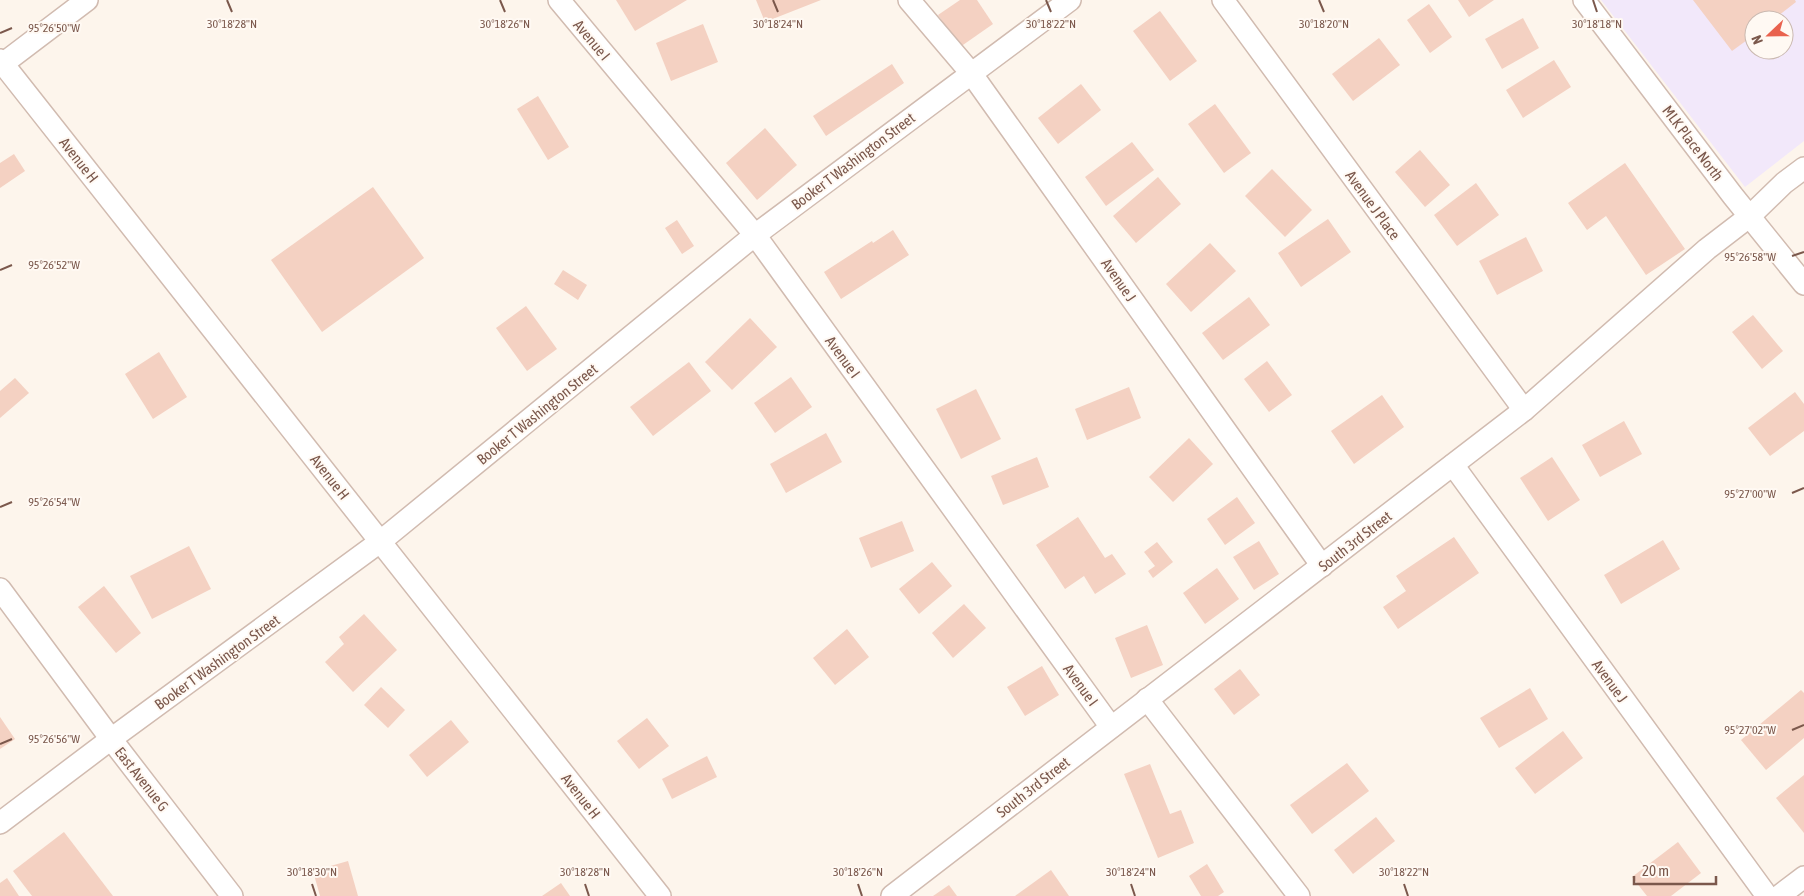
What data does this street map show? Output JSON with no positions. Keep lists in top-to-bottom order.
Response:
{
  "streets": {
    "street": [
      "Avenue I",
      "MLK Place North",
      "Avenue H",
      "Booker T Washington Street",
      "Avenue J Place",
      "Avenue J",
      "South 3rd Street",
      "East Avenue G"
    ]
  },
  "crossings": [
    ["Avenue I", "Booker T Washington Street"],
    ["Avenue I", "South 3rd Street"],
    ["MLK Place North", "South 3rd Street"],
    ["Avenue H", "Booker T Washington Street"],
    ["Booker T Washington Street", "Avenue J"],
    ["Booker T Washington Street", "East Avenue G"],
    ["Avenue J Place", "South 3rd Street"],
    ["Avenue J", "South 3rd Street"]
  ],
  "scale_bar": "20 m",
  "north": "left",
  "coordinates": [
    "30°18'28\"N",
    "30°18'26\"N",
    "30°18'24\"N",
    "30°18'22\"N",
    "30°18'20\"N",
    "30°18'18\"N",
    "95°26'50\"W",
    "95°26'58\"W",
    "95°26'52\"W",
    "95°27'00\"W",
    "95°26'54\"W",
    "95°27'02\"W",
    "95°26'56\"W",
    "30°18'30\"N"
  ]
}
